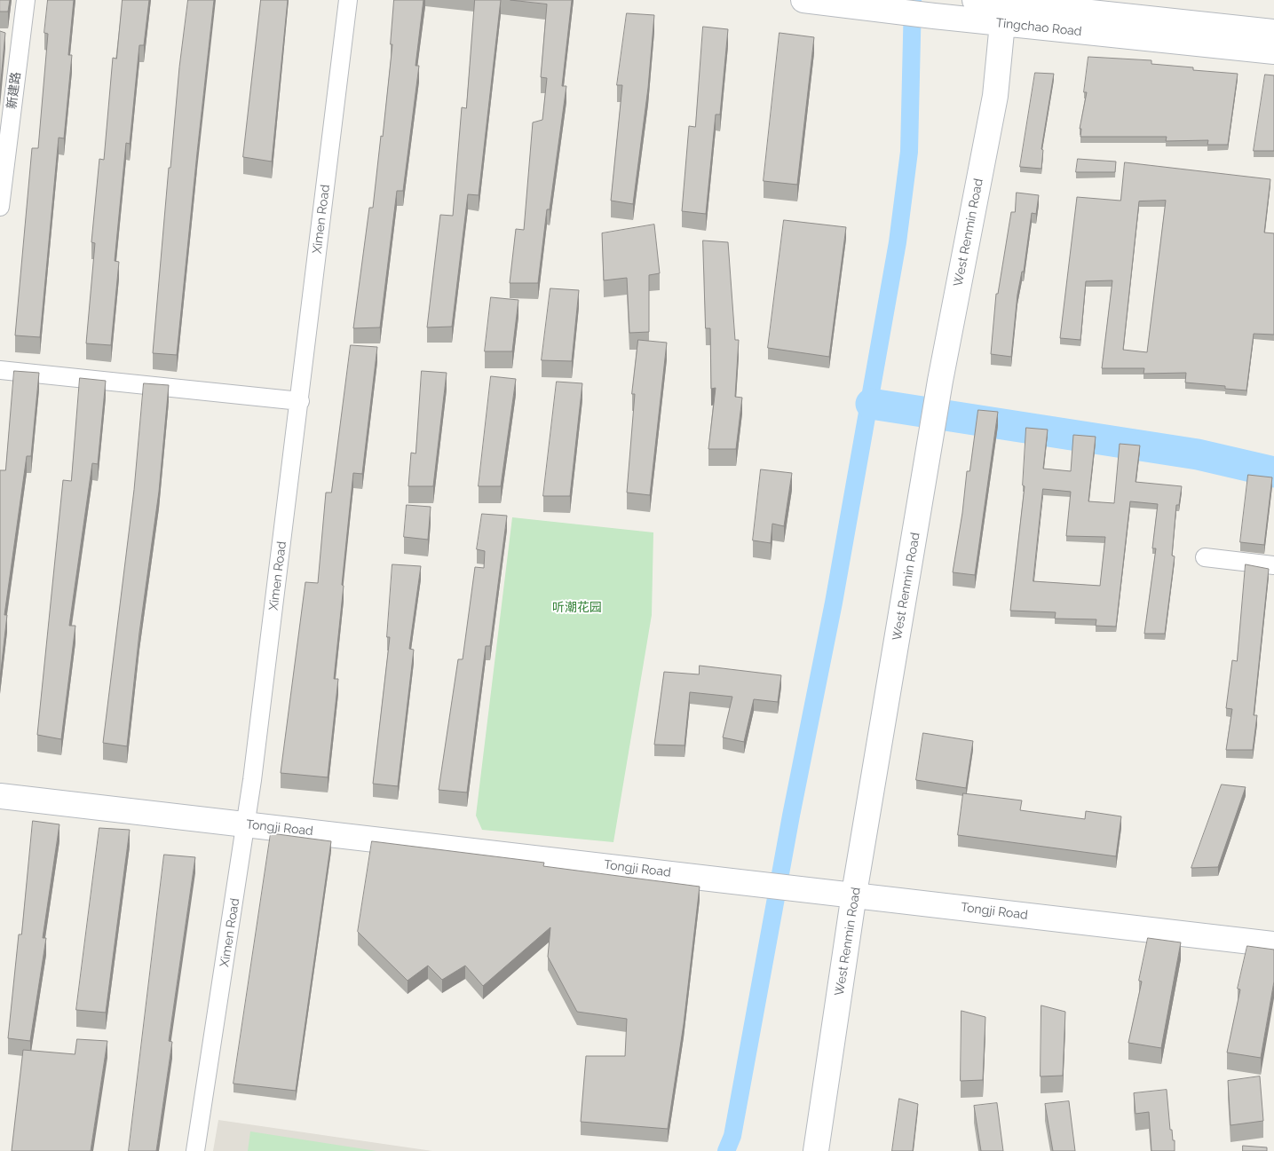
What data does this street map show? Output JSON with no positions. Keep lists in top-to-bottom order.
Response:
{
  "streets": {
    "street": [
      "Tingchao Road",
      "新建路",
      "Ximen Road",
      "West Renmin Road",
      "Tongji Road"
    ]
  },
  "crossings": [
    ["Tingchao Road", "West Renmin Road"],
    ["Ximen Road", "Tongji Road"],
    ["West Renmin Road", "Tongji Road"]
  ],
  "parks": ["听潮花园"]
}
